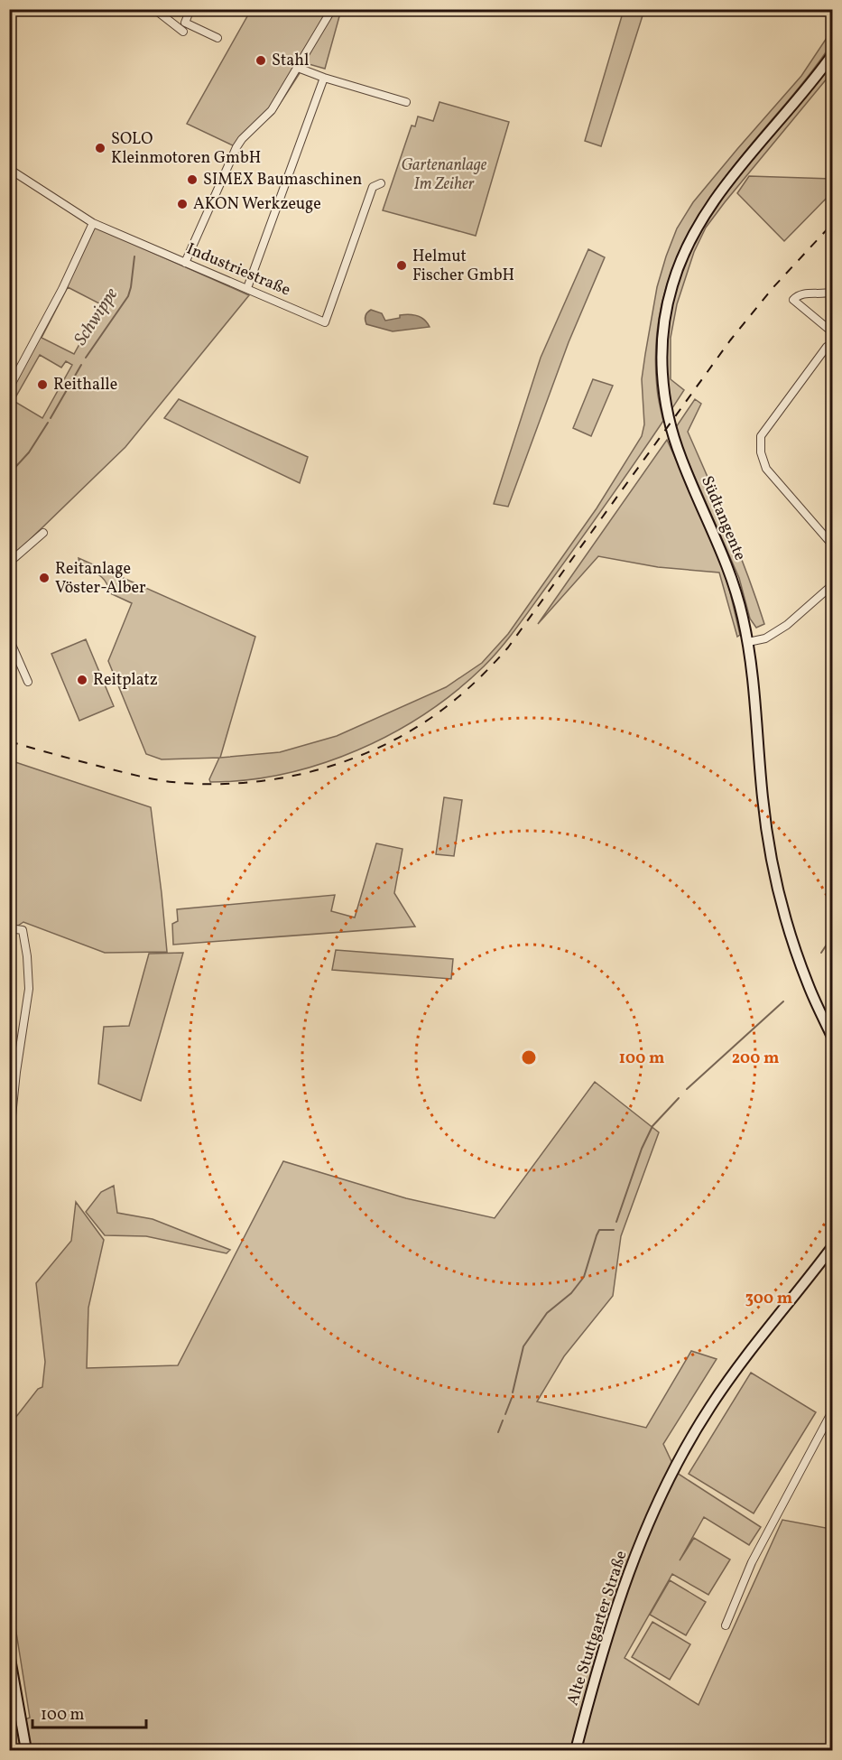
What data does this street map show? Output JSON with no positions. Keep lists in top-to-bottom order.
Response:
{
  "streets": {
    "main road": ["Südtangente", "Alte Stuttgarter Straße"],
    "street": ["Industriestraße"]
  },
  "water": ["Schwippe"],
  "parks": ["Gartenanlage Im Zeiher"],
  "places": [
    "Stahl",
    "SOLO Kleinmotoren GmbH",
    "SIMEX Baumaschinen",
    "AKON Werkzeuge",
    "Helmut Fischer GmbH",
    "Reithalle",
    "Reitanlage Vöster-Alber",
    "Reitplatz"
  ],
  "scale_bar": "100 m",
  "rings": ["100 m", "200 m", "300 m"]
}
